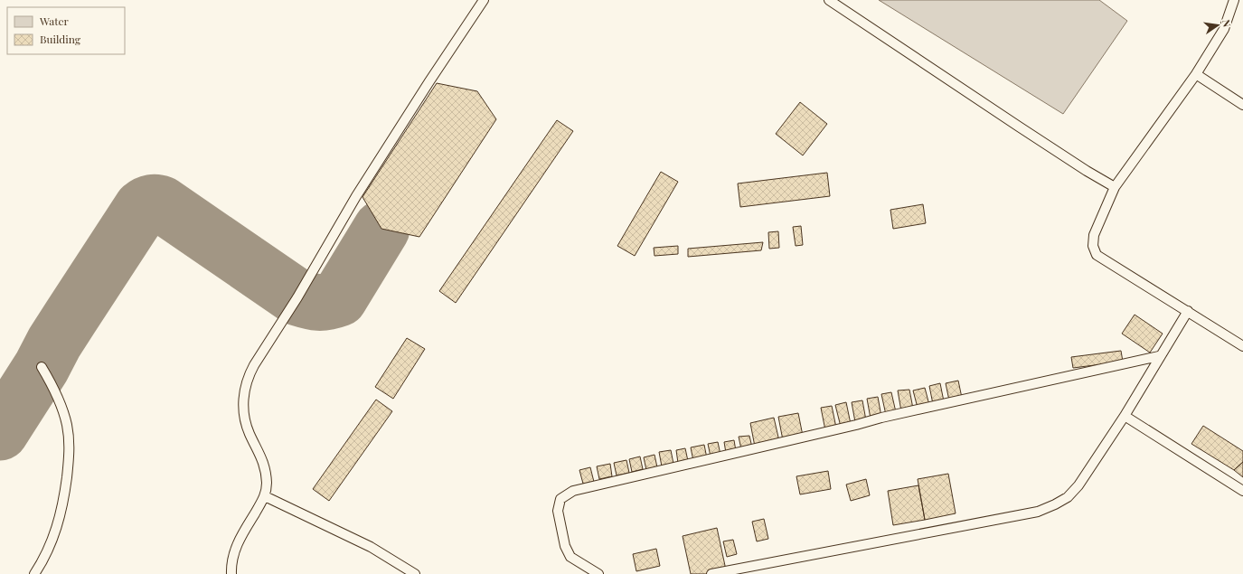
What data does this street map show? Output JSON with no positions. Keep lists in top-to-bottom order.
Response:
{
  "legend": ["Water", "Building"],
  "north": "right"
}
